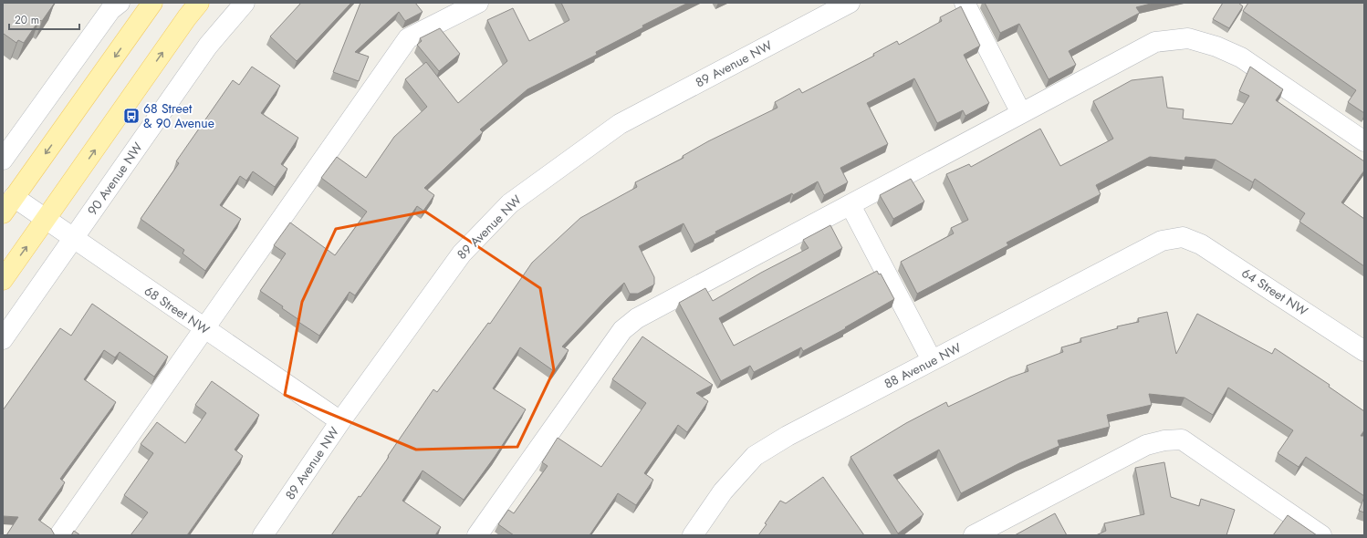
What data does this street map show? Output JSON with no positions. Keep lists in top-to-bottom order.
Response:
{
  "streets": {
    "street": [
      "89 Avenue NW",
      "90 Avenue NW",
      "64 Street NW",
      "68 Street NW",
      "88 Avenue NW"
    ]
  },
  "crossings": [
    ["89 Avenue NW", "68 Street NW"],
    ["90 Avenue NW", "68 Street NW"],
    ["64 Street NW", "88 Avenue NW"]
  ],
  "places": {
    "bus stop": ["68 Street & 90 Avenue"]
  },
  "scale_bar": "20 m"
}
